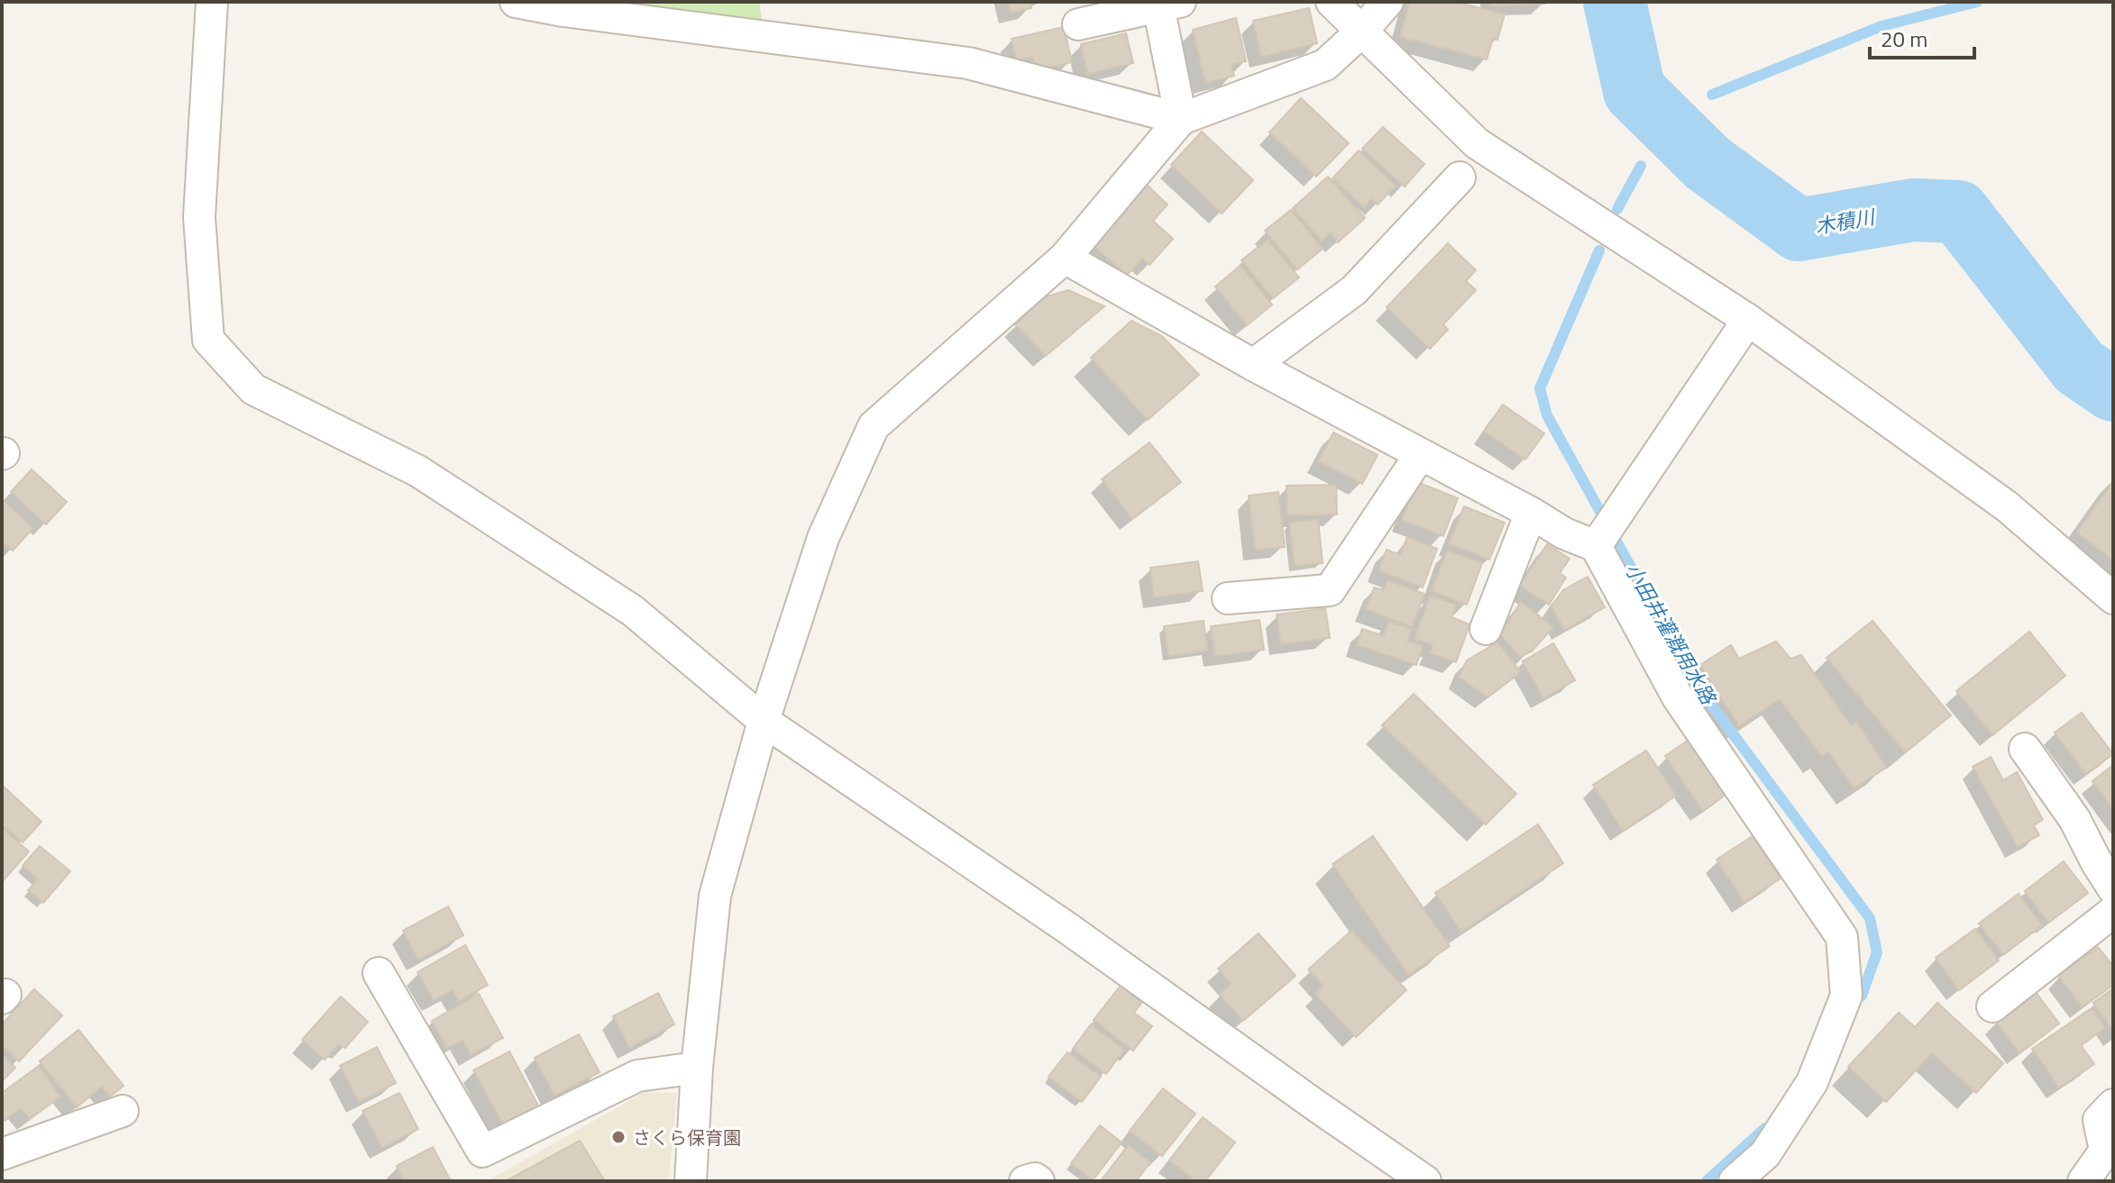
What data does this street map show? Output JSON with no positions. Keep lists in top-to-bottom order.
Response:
{
  "water": ["木積川", "小田井灌漑用水路"],
  "places": ["さくら保育園"],
  "scale_bar": "20 m"
}
